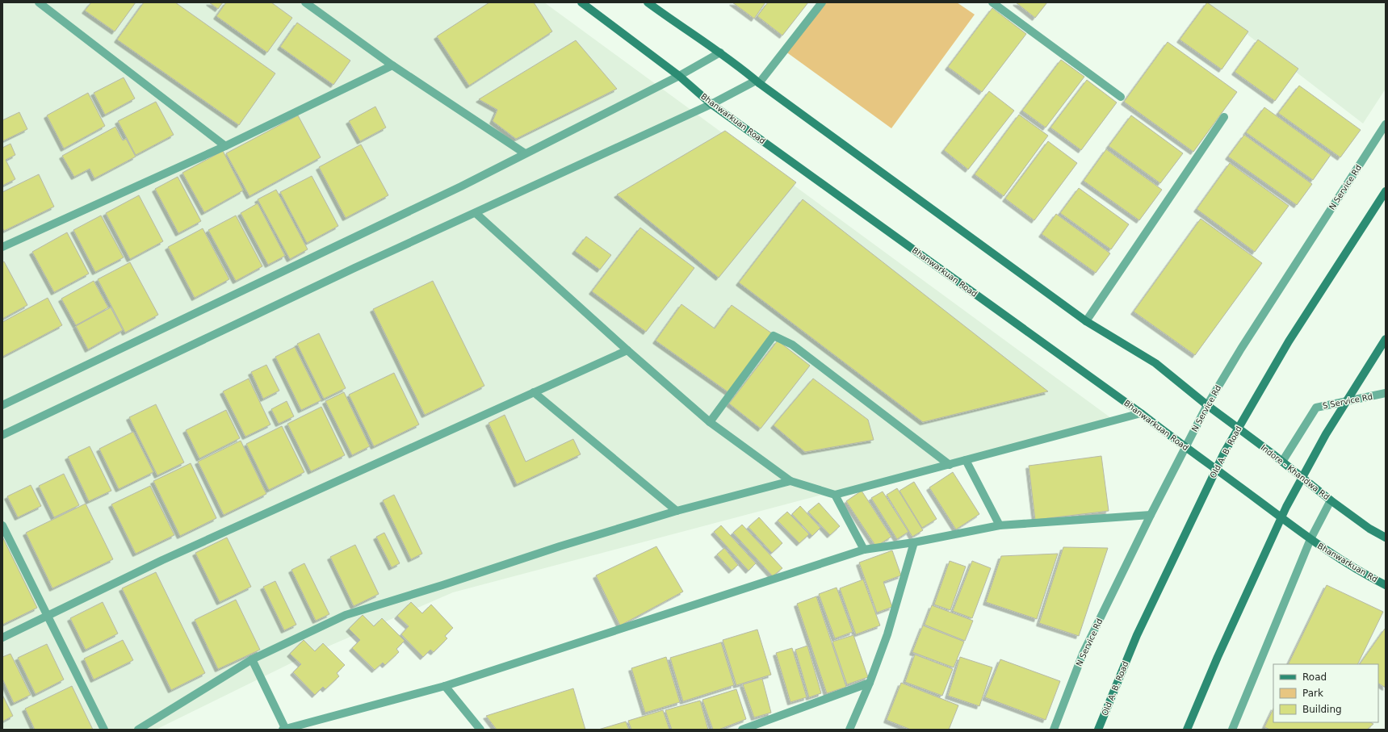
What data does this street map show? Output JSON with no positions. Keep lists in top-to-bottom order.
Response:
{
  "streets": {
    "main road": [
      "Bhanwarkuan Road",
      "Old A. B. Road",
      "Indore - Khandwa Rd",
      "Bhanwarkuan Rd"
    ],
    "street": ["N Service Rd", "S Service Rd"]
  },
  "crossings": [
    ["Bhanwarkuan Road", "N Service Rd"],
    ["Bhanwarkuan Road", "Bhanwarkuan Rd"],
    ["N Service Rd", "Indore - Khandwa Rd"],
    ["S Service Rd", "Indore - Khandwa Rd"]
  ],
  "legend": ["Road", "Park", "Building"]
}
